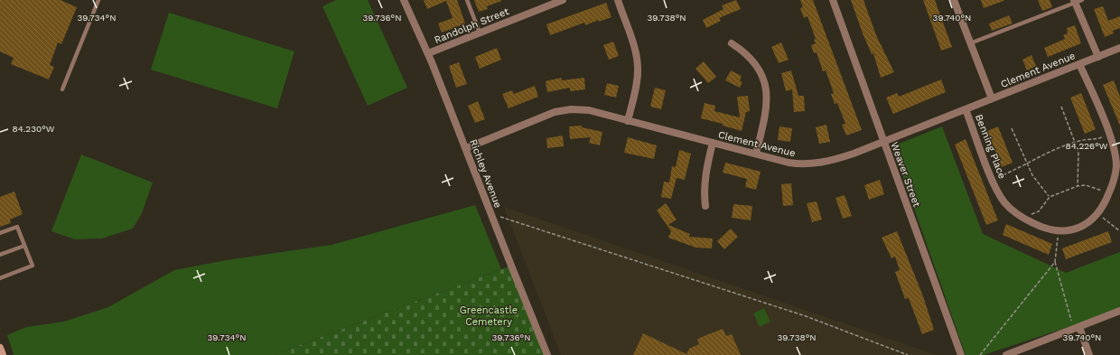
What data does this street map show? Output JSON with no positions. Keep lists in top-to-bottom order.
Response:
{
  "streets": {
    "street": [
      "Randolph Street",
      "Clement Avenue",
      "Benning Place",
      "Richley Avenue",
      "Weaver Street"
    ]
  },
  "crossings": [
    ["Randolph Street", "Richley Avenue"],
    ["Clement Avenue", "Benning Place"],
    ["Clement Avenue", "Richley Avenue"],
    ["Clement Avenue", "Weaver Street"]
  ],
  "parks": ["Greencastle Cemetery"],
  "coordinates": [
    "39.738°N",
    "39.734°N",
    "39.736°N",
    "39.740°N",
    "84.230°W",
    "84.226°W"
  ]
}
